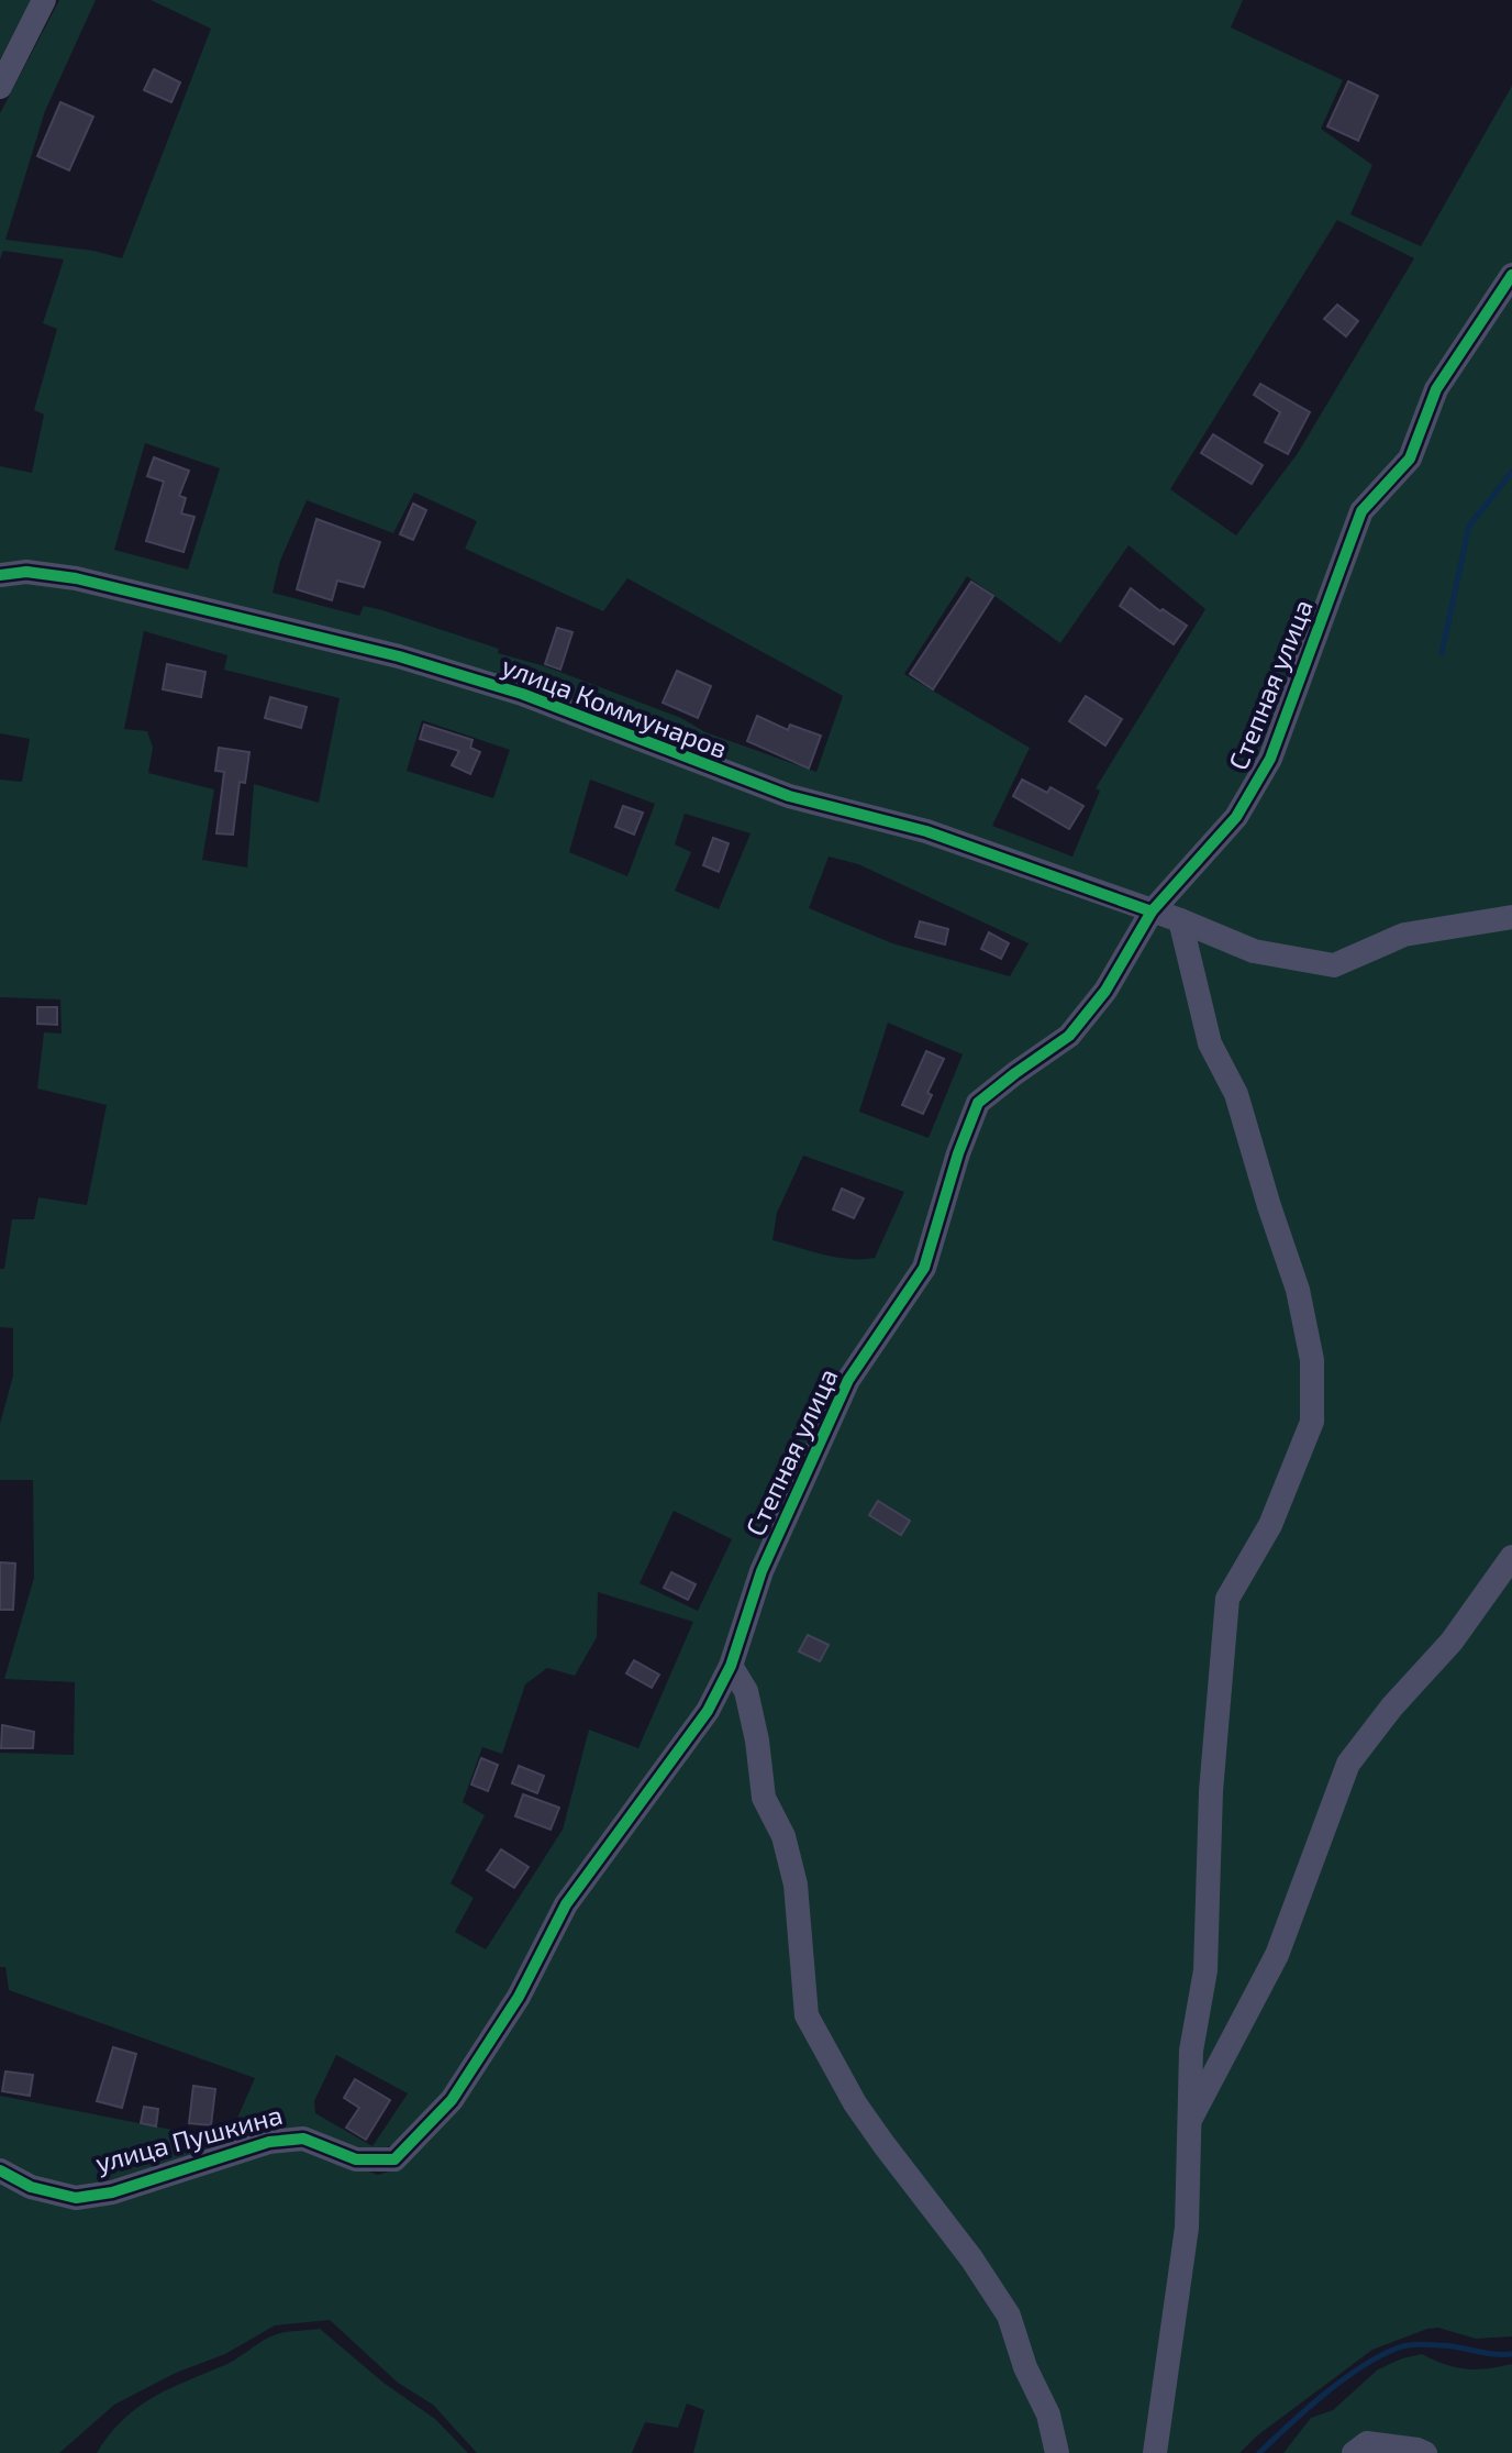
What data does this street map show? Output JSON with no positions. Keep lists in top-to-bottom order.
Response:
{
  "streets": {
    "street": ["Степная улица", "улица Коммунаров", "улица Пушкина"]
  },
  "crossings": [
    ["Степная улица", "улица Коммунаров"],
    ["Степная улица", "улица Пушкина"]
  ]
}
